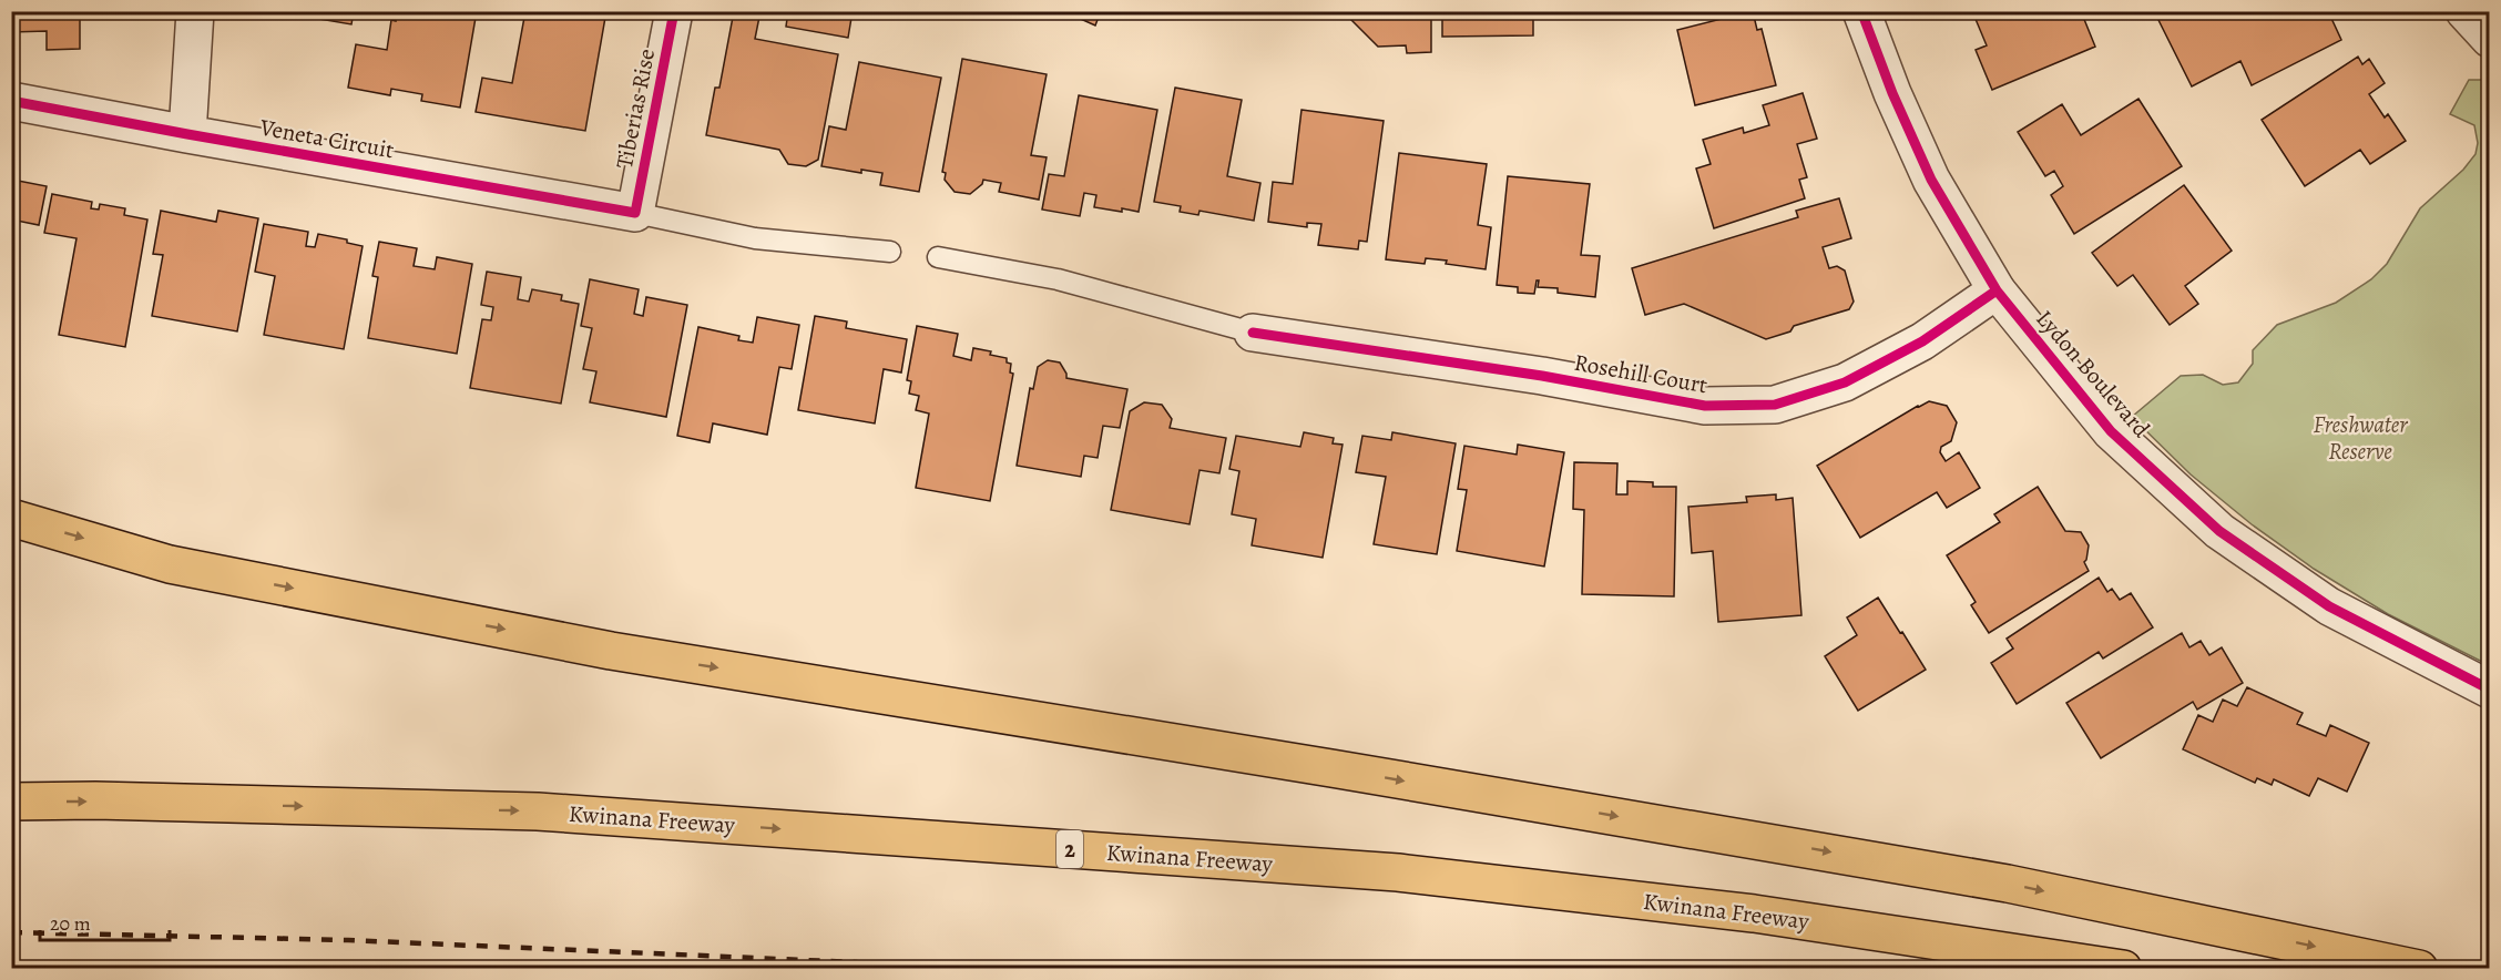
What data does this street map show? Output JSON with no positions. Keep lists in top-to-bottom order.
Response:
{
  "streets": {
    "highway": ["Kwinana Freeway", "2"],
    "street": [
      "Tiberias Rise",
      "Veneta Circuit",
      "Rosehill Court",
      "Lydon Boulevard"
    ]
  },
  "crossings": [
    ["Tiberias Rise", "Veneta Circuit"],
    ["Rosehill Court", "Lydon Boulevard"]
  ],
  "parks": ["Freshwater Reserve"],
  "scale_bar": "20 m"
}
